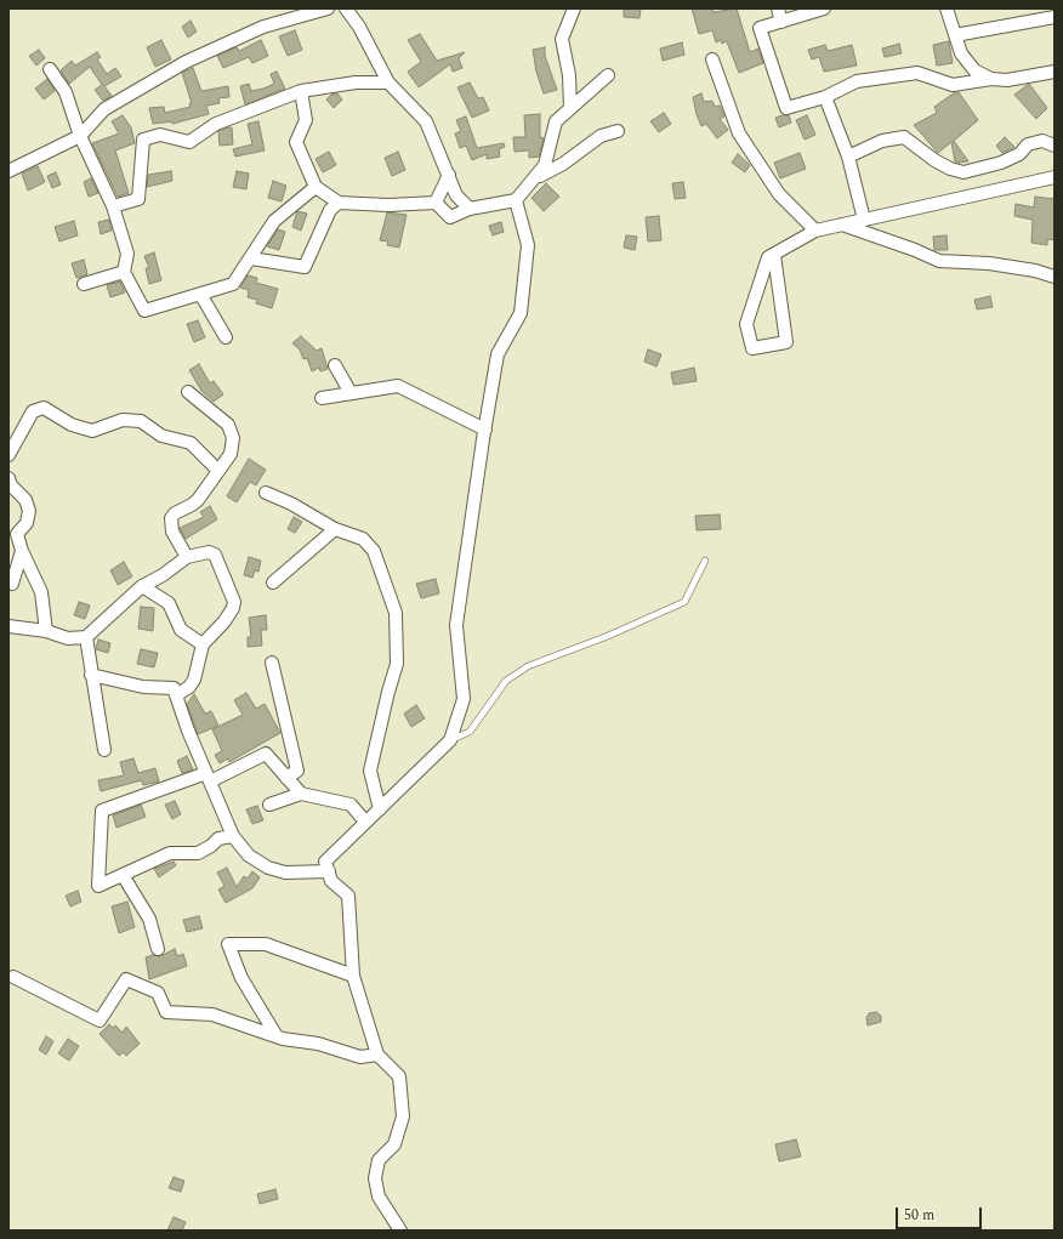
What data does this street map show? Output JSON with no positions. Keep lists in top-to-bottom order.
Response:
{
  "scale_bar": "50 m"
}
